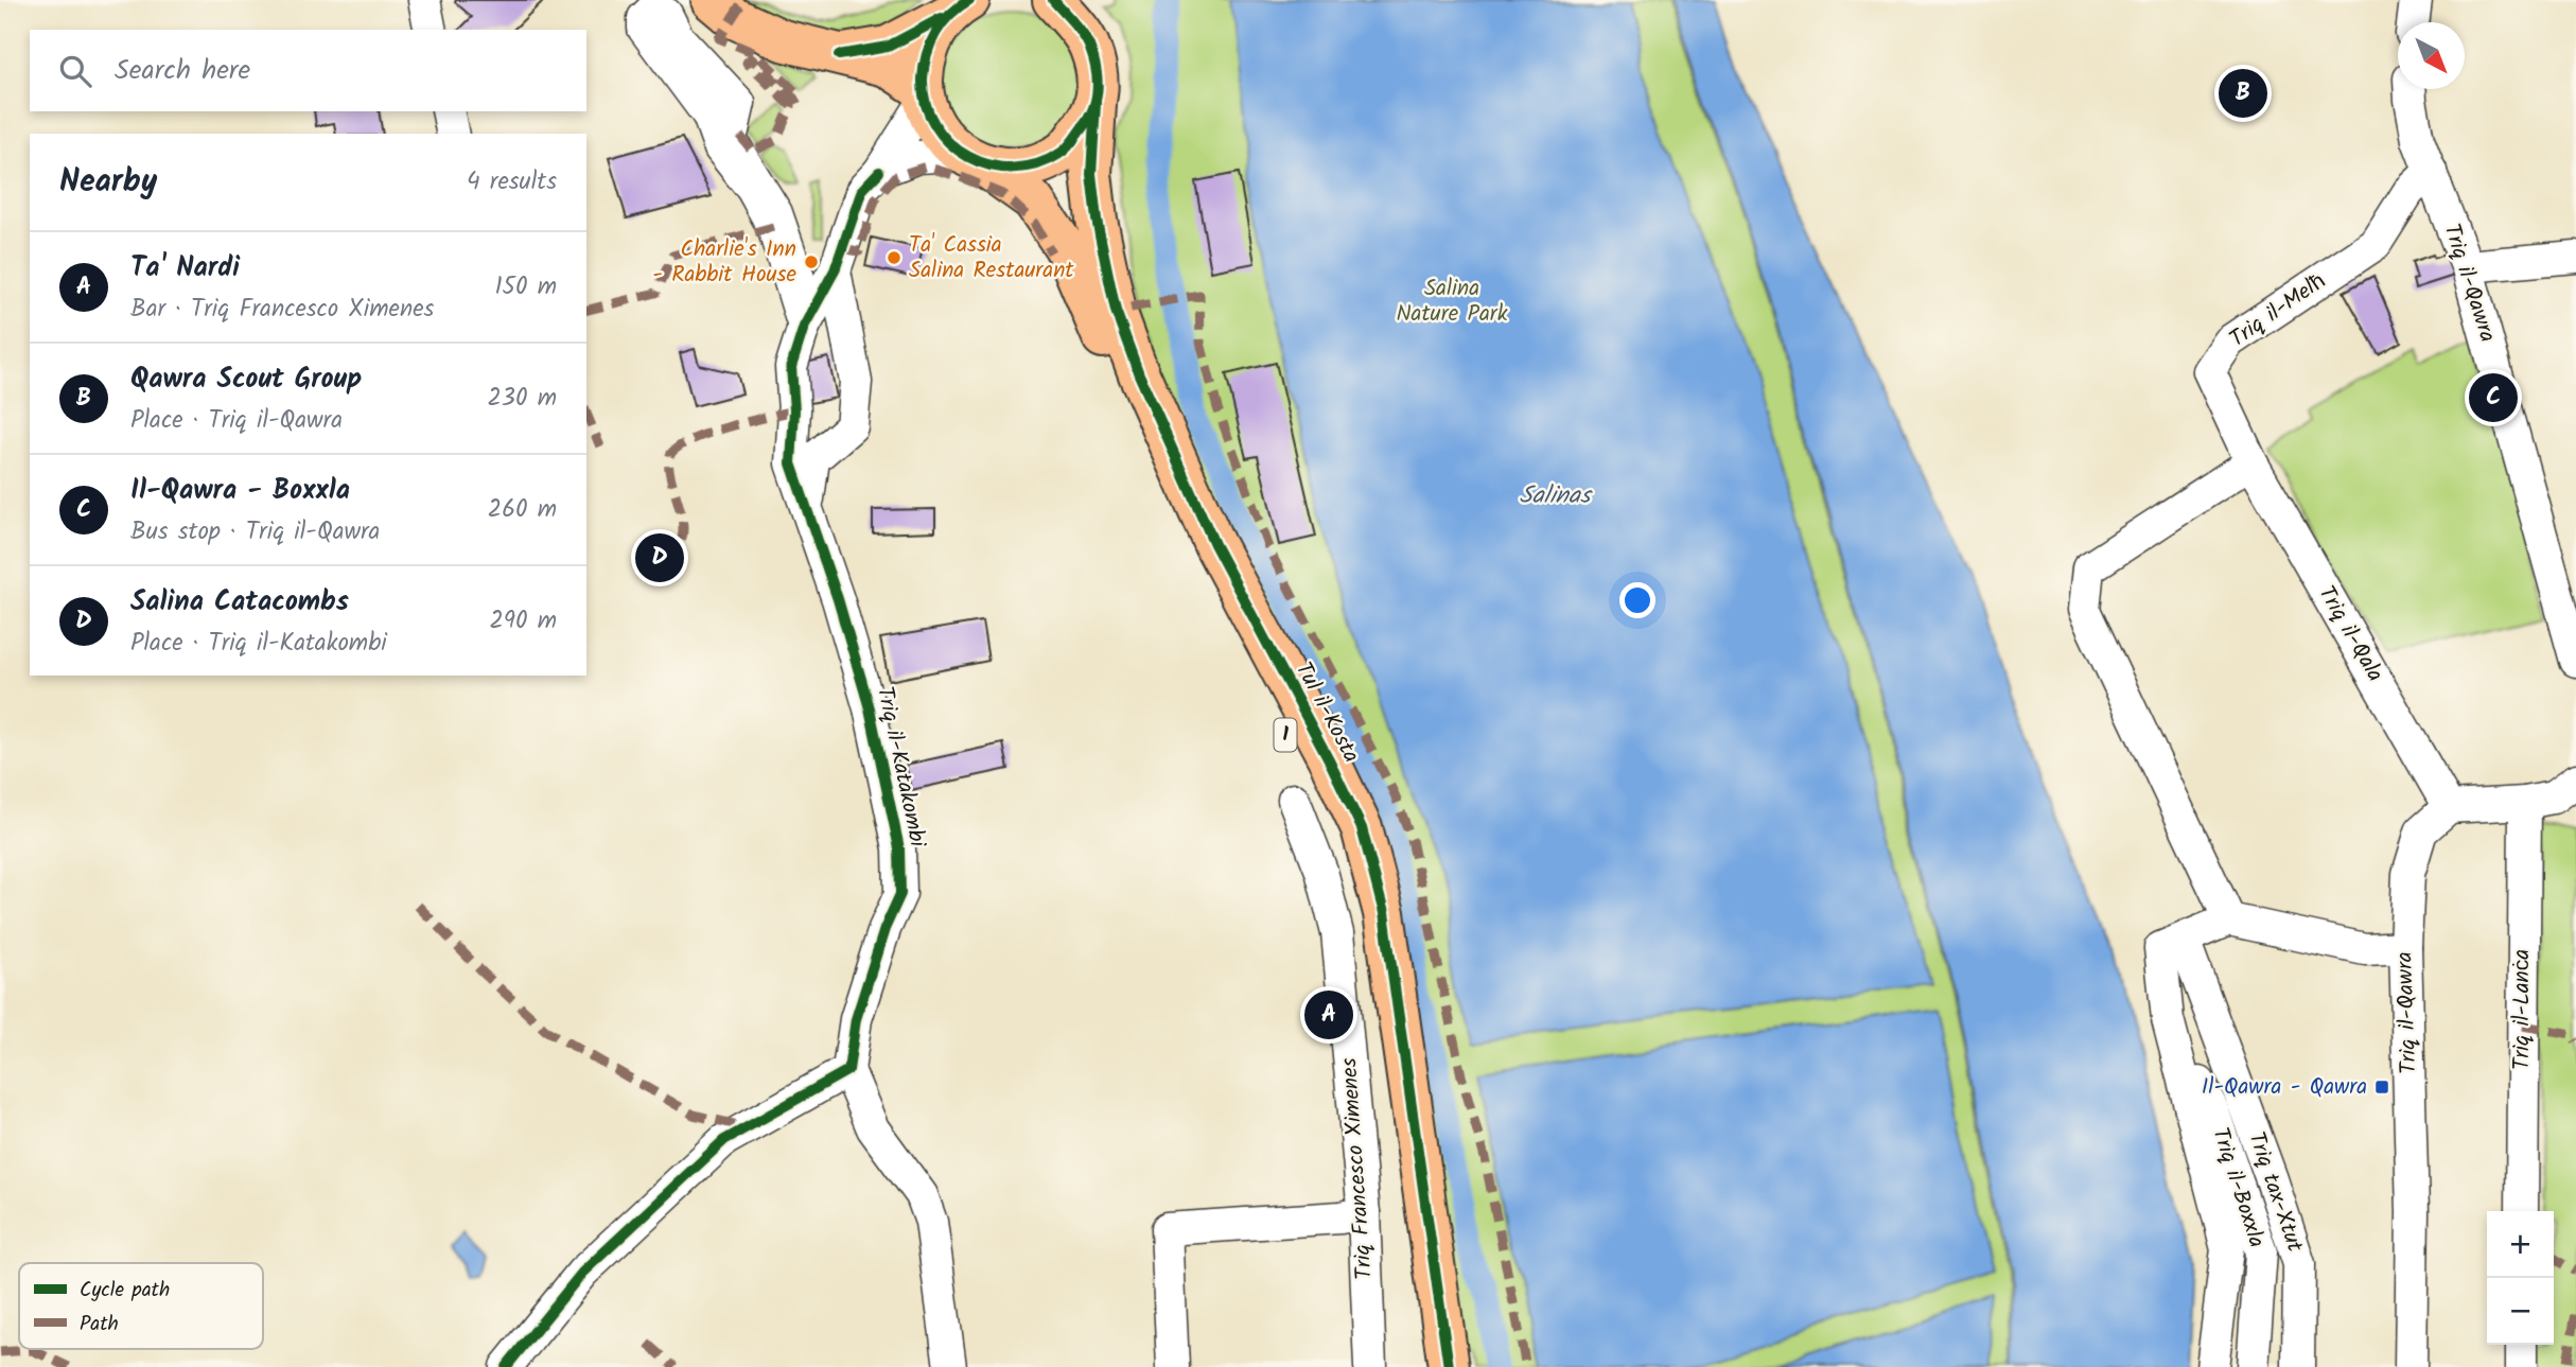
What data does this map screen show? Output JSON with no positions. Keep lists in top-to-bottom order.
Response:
{
  "streets": {
    "main road": ["Tul il-Kosta", "1"],
    "street": [
      "Triq il-Qawra",
      "Triq il-Melħ",
      "Triq il-Qala",
      "Triq il-Katakombi",
      "Triq il-Lanċa",
      "Triq Francesco Ximenes",
      "Triq il-Boxxla",
      "Triq tax-Xtut"
    ]
  },
  "crossings": [
    ["Triq il-Qawra", "Triq il-Melħ"],
    ["Triq il-Qawra", "Triq il-Qala"],
    ["Triq il-Melħ", "Triq il-Qala"],
    ["Tul il-Kosta", "1"],
    ["1", "Triq il-Katakombi"],
    ["Triq il-Boxxla", "Triq tax-Xtut"]
  ],
  "water": ["Salinas"],
  "parks": ["Salina Nature Park"],
  "places": {
    "other": ["Ta' Cassia Salina Restaurant", "Charlie's Inn - Rabbit House"],
    "transit": ["Il-Qawra - Qawra"]
  },
  "legend": ["Cycle path", "Path"],
  "north": "bottom right",
  "page": {
    "search": "Search here",
    "pins": [
      "B",
      "C",
      "D",
      "A"
    ],
    "heading": ["Nearby", "4 results"],
    "list": [
      {
        "mark": "A",
        "name": "Ta' Nardi",
        "note": "Bar · Triq Francesco Ximenes",
        "value": "150 m"
      },
      {
        "mark": "B",
        "name": "Qawra Scout Group",
        "note": "Place · Triq il-Qawra",
        "value": "230 m"
      },
      {
        "mark": "C",
        "name": "Il-Qawra - Boxxla",
        "note": "Bus stop · Triq il-Qawra",
        "value": "260 m"
      },
      {
        "mark": "D",
        "name": "Salina Catacombs",
        "note": "Place · Triq il-Katakombi",
        "value": "290 m"
      }
    ],
    "map_buttons": ["+", "−"]
  }
}
